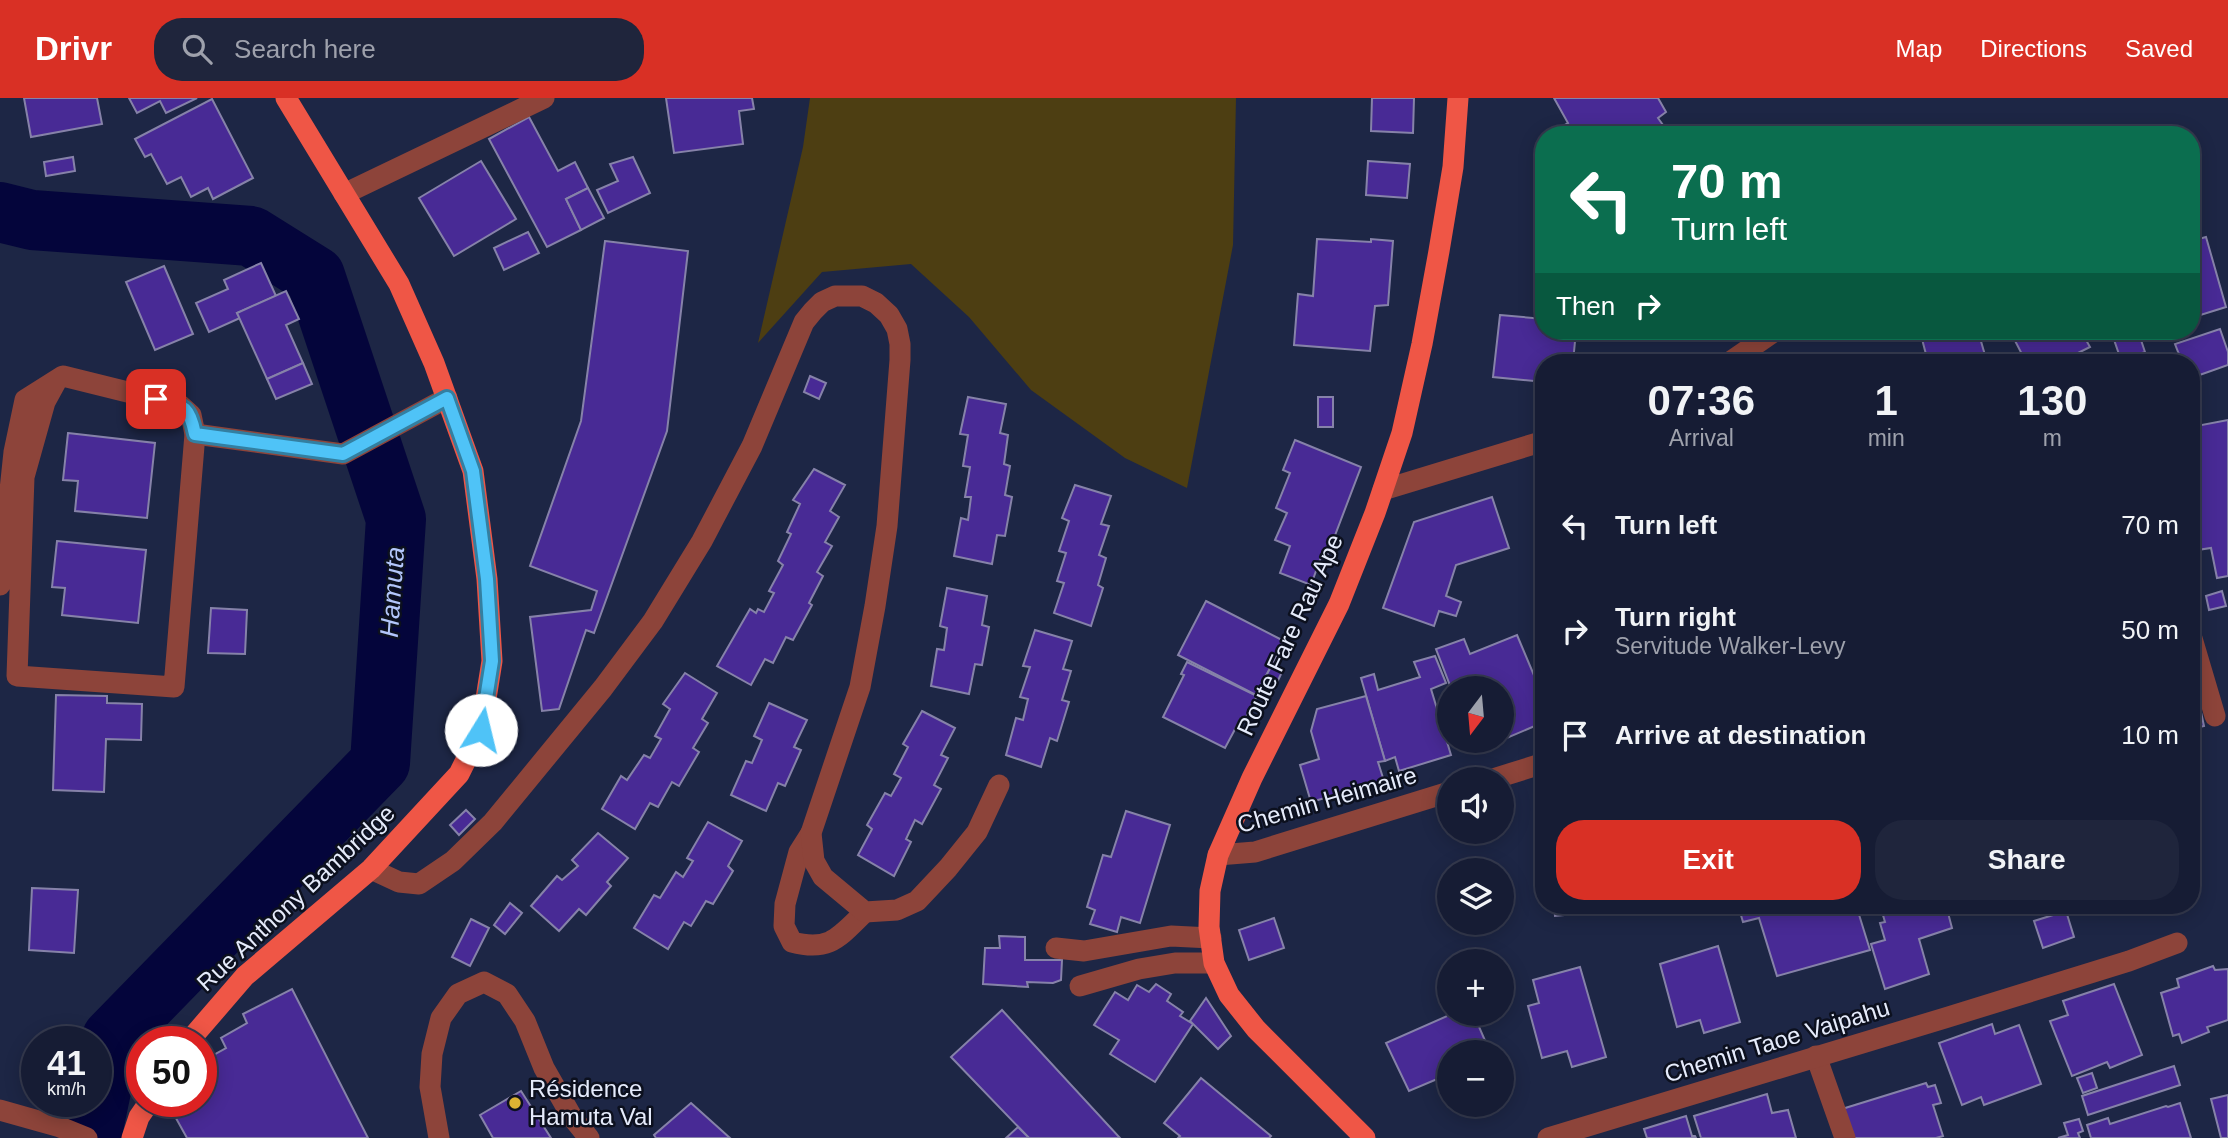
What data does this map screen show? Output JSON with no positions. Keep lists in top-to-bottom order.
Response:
{
  "streets": {
    "main road": ["Route Fare Rau Ape", "Rue Anthony Bambridge"],
    "street": ["Chemin Heimaire", "Chemin Taoe Vaipahu"]
  },
  "crossings": [
    ["Route Fare Rau Ape", "Chemin Heimaire"]
  ],
  "water": ["Hamuta"],
  "places": ["Résidence Hamuta Val"],
  "north": "bottom",
  "page": {
    "header": "Drivr",
    "search": "Search here",
    "nav": ["Map", "Directions", "Saved"],
    "turn": ["70 m", "Turn left"],
    "then": "Then",
    "eta": [
      "07:36",
      "Arrival",
      "1",
      "min",
      "130",
      "m"
    ],
    "list": [
      {
        "name": "Turn left",
        "value": "70 m"
      },
      {
        "name": "Turn right",
        "note": "Servitude Walker-Levy",
        "value": "50 m"
      },
      {
        "name": "Arrive at destination",
        "value": "10 m"
      }
    ],
    "map_buttons": ["+", "−"],
    "buttons": ["Exit", "Share"],
    "speed": "41 km/h",
    "limit": "50"
  }
}
